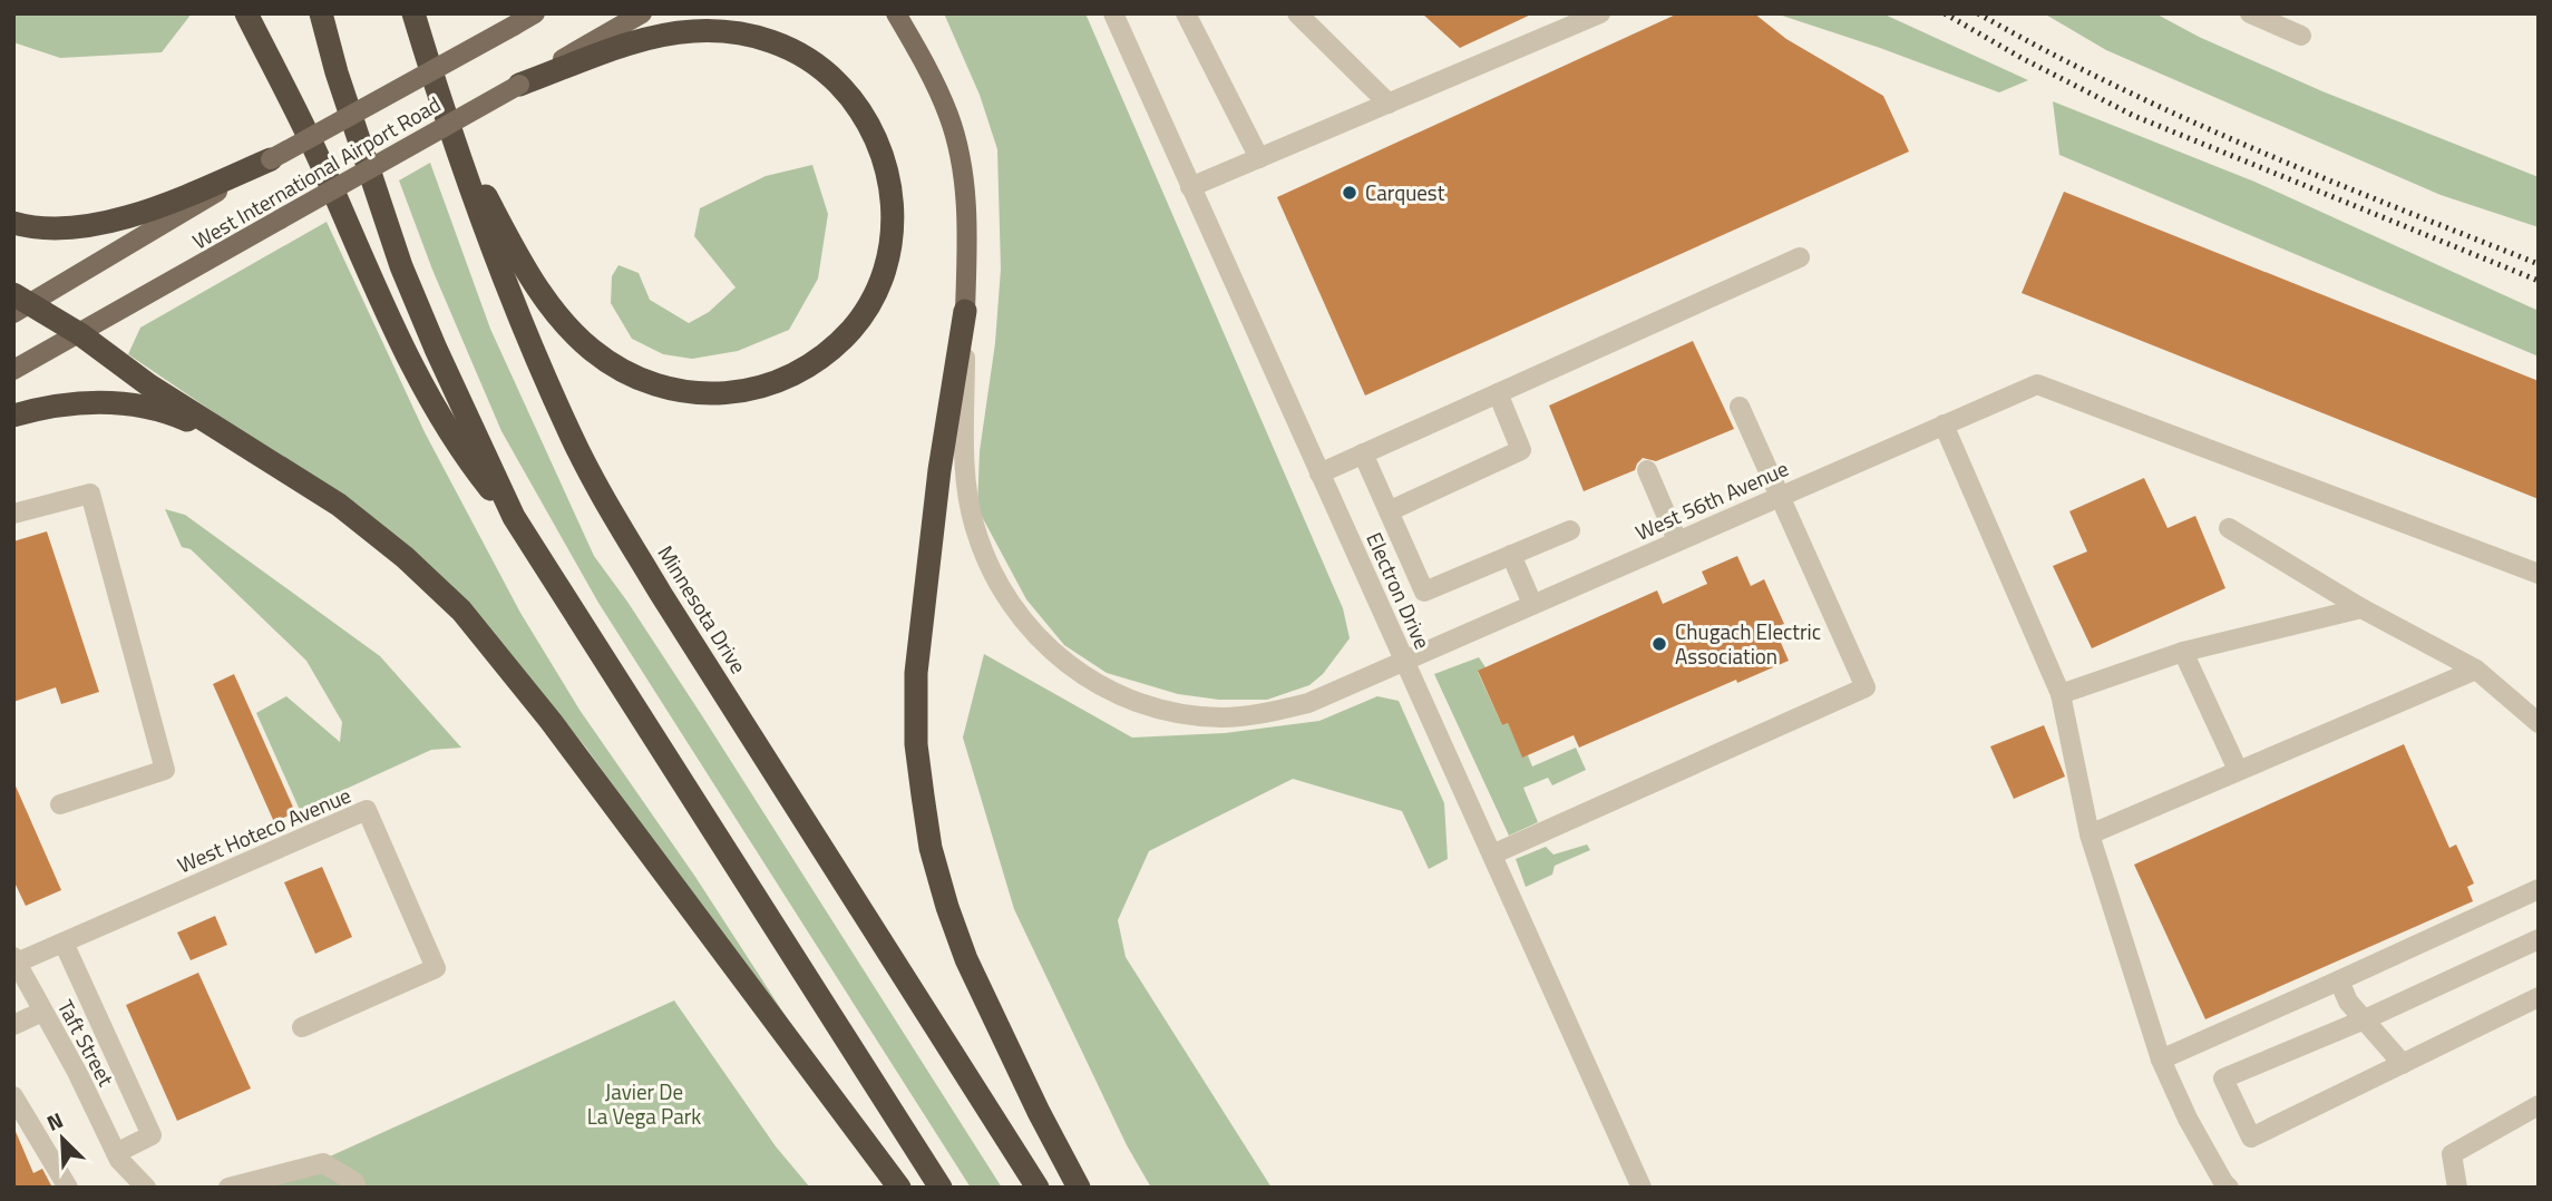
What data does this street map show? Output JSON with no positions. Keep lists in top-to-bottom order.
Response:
{
  "streets": {
    "highway": ["Minnesota Drive"],
    "main road": ["West International Airport Road"],
    "street": [
      "West 56th Avenue",
      "Electron Drive",
      "West Hoteco Avenue",
      "Taft Street"
    ]
  },
  "crossings": [
    ["West 56th Avenue", "Electron Drive"],
    ["West Hoteco Avenue", "Taft Street"]
  ],
  "parks": ["Javier De La Vega Park"],
  "places": ["Carquest", "Chugach Electric Association"],
  "north": "top left"
}
